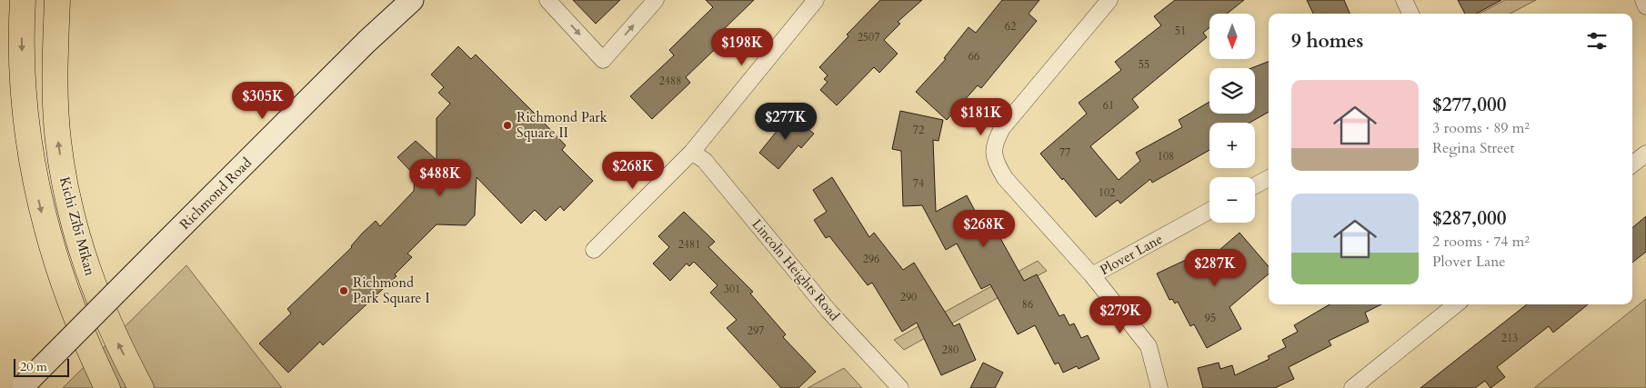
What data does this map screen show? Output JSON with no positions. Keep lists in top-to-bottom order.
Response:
{
  "streets": {
    "highway": ["Kichi Zībī Mīkan"],
    "main road": ["Richmond Road"],
    "street": ["Plover Lane", "Lincoln Heights Road"]
  },
  "places": ["Richmond Park Square II", "Richmond Park Square I"],
  "house_numbers": [
    "62",
    "51",
    "2507",
    "66",
    "55",
    "2488",
    "61",
    "72",
    "77",
    "108",
    "74",
    "102",
    "2481",
    "296",
    "301",
    "290",
    "86",
    "95",
    "297",
    "213",
    "280"
  ],
  "scale_bar": "20 m",
  "north": "bottom",
  "page": {
    "map_buttons": ["+", "−"],
    "heading": "9 homes",
    "price": [
      "$198K",
      "$305K",
      "$181K",
      "$277K",
      "$268K",
      "$488K",
      "$268K",
      "$287K",
      "$279K"
    ],
    "list": [
      {
        "name": "$277,000",
        "note": "3 rooms · 89 m² · Regina Street"
      },
      {
        "name": "$287,000",
        "note": "2 rooms · 74 m² · Plover Lane"
      }
    ],
    "scale": "20 m"
  }
}
